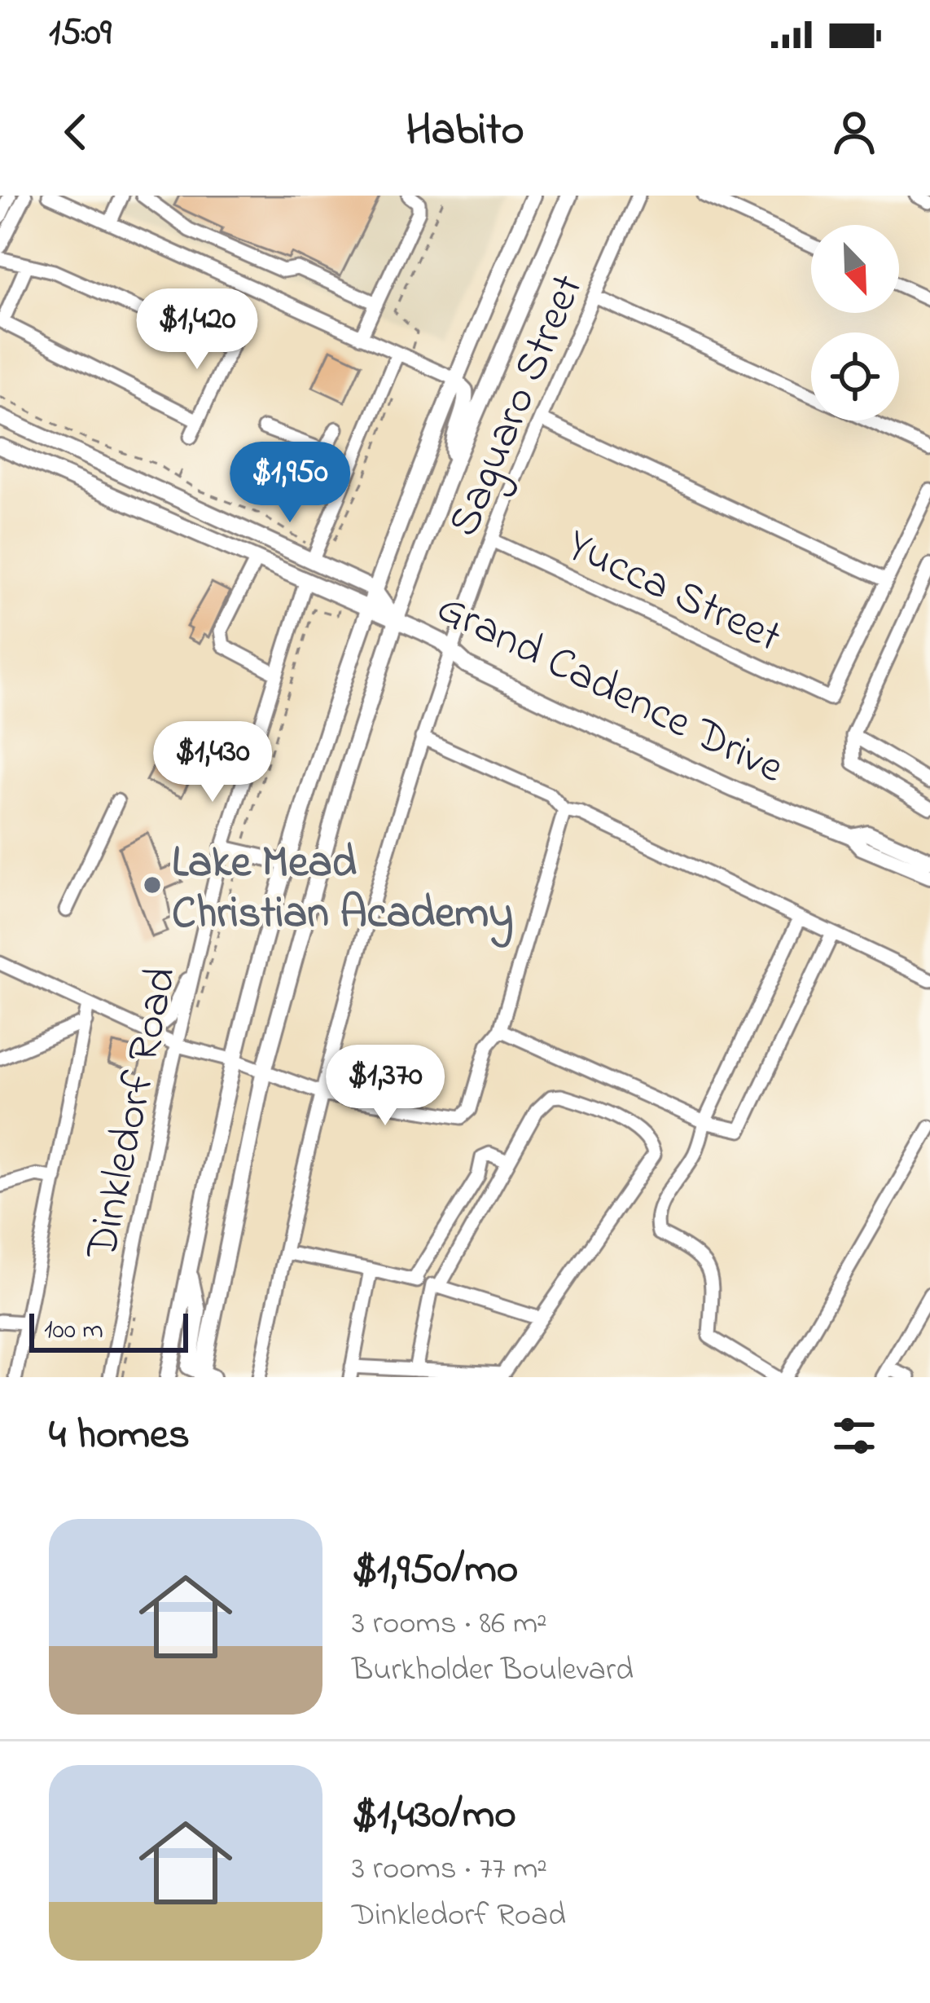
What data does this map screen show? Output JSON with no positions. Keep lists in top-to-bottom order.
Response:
{
  "streets": {
    "main road": ["Grand Cadence Drive"],
    "street": ["Saguaro Street", "Yucca Street", "Dinkledorf Road"]
  },
  "crossings": [
    ["Saguaro Street", "Yucca Street"],
    ["Saguaro Street", "Grand Cadence Drive"],
    ["Grand Cadence Drive", "Dinkledorf Road"]
  ],
  "places": ["Lake Mead Christian Academy"],
  "scale_bar": "100 m",
  "north": "bottom right",
  "page": {
    "status": "15:09",
    "header": "Habito",
    "price": [
      "$1,420",
      "$1,950",
      "$1,430",
      "$1,370"
    ],
    "scale": "100 m",
    "heading": "4 homes",
    "list": [
      {
        "name": "$1,950/mo",
        "note": "3 rooms · 86 m² · Burkholder Boulevard"
      },
      {
        "name": "$1,430/mo",
        "note": "3 rooms · 77 m² · Dinkledorf Road"
      }
    ]
  }
}
